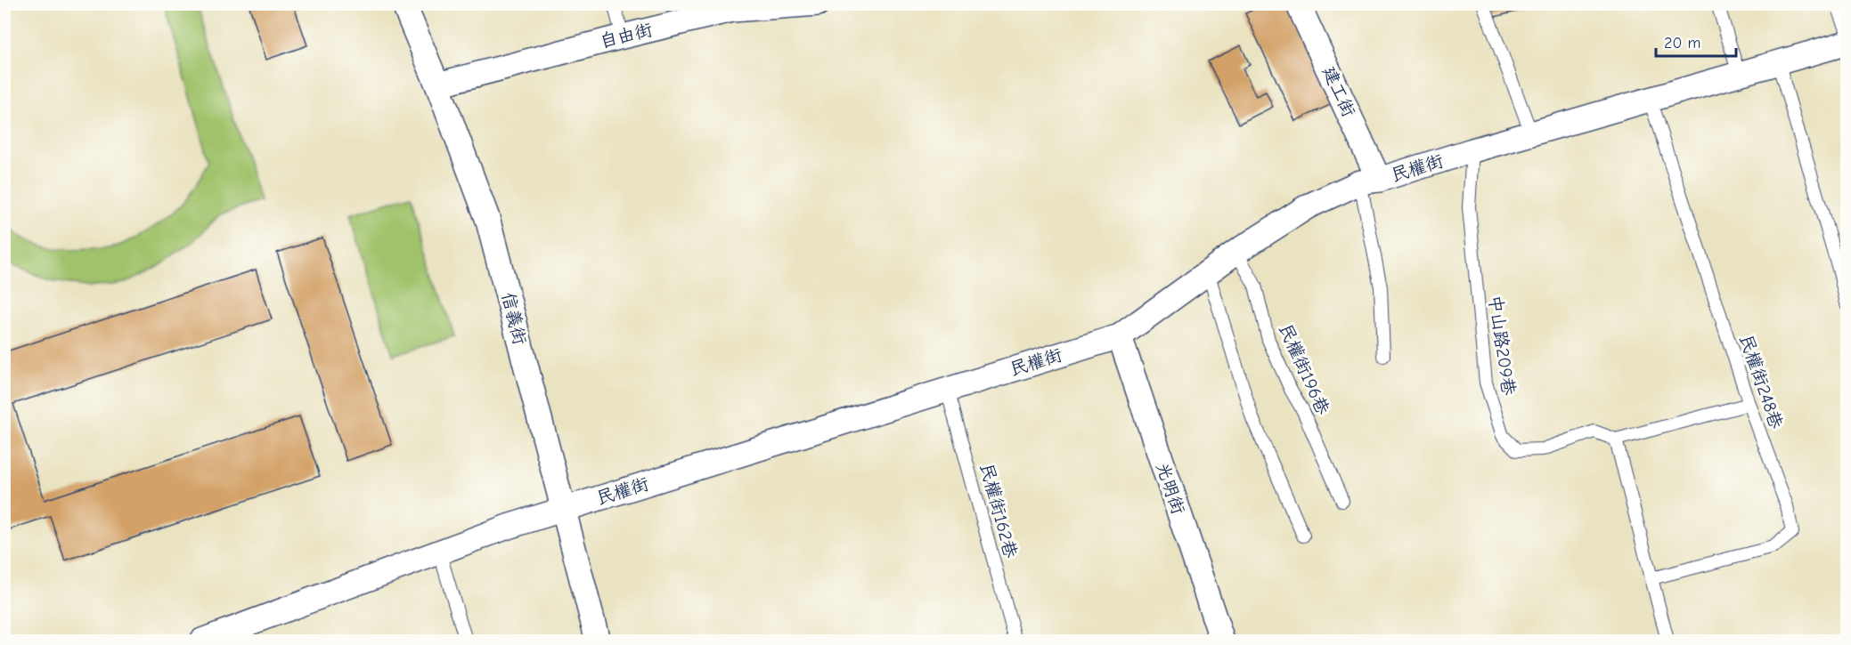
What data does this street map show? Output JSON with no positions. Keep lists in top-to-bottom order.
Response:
{
  "streets": {
    "street": [
      "自由街",
      "建工街",
      "民權街",
      "信義街",
      "光明街"
    ],
    "lane": [
      "中山路209巷",
      "民權街196巷",
      "民權街248巷",
      "民權街162巷"
    ]
  },
  "crossings": [
    ["自由街", "信義街"],
    ["建工街", "民權街"],
    ["民權街", "信義街"],
    ["民權街", "中山路209巷"],
    ["民權街", "民權街196巷"],
    ["民權街", "民權街248巷"],
    ["民權街", "光明街"],
    ["民權街", "民權街162巷"]
  ],
  "scale_bar": "20 m"
}
